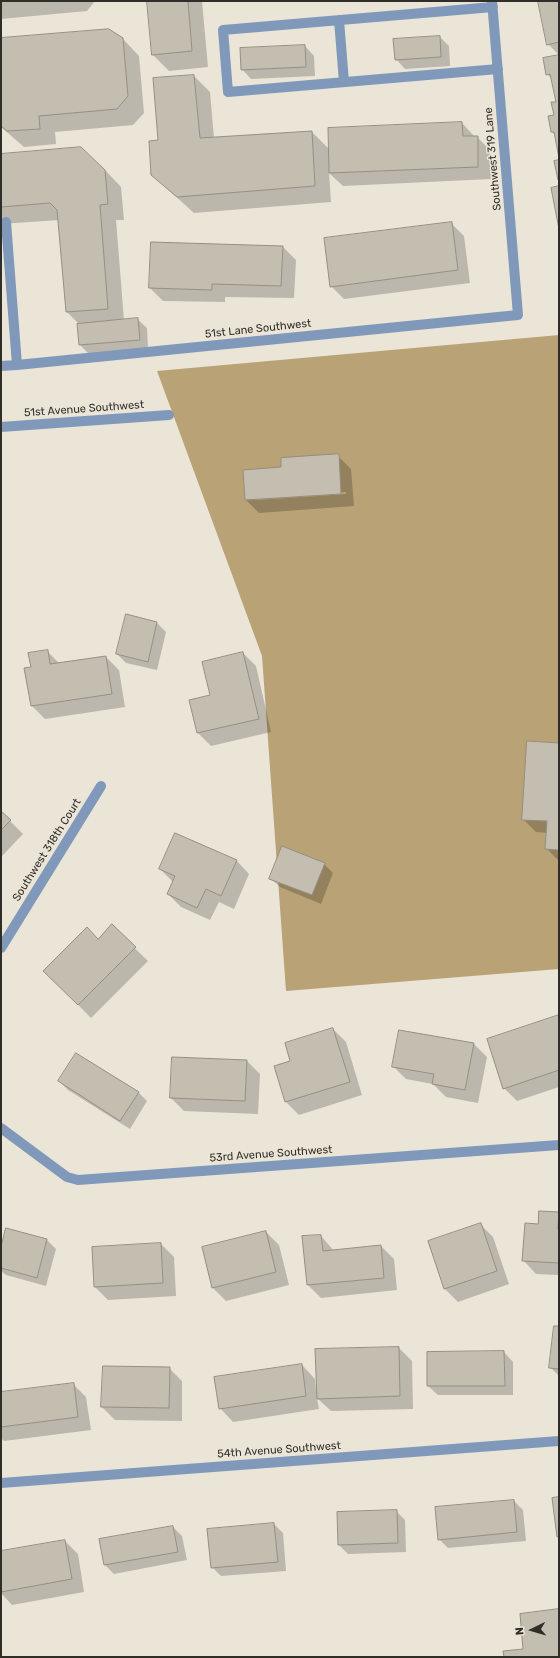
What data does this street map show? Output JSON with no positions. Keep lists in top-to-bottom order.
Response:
{
  "streets": {
    "street": [
      "Southwest 319 Lane",
      "51st Lane Southwest",
      "51st Avenue Southwest",
      "Southwest 318th Court",
      "53rd Avenue Southwest",
      "54th Avenue Southwest"
    ]
  },
  "crossings": [
    ["Southwest 319 Lane", "51st Lane Southwest"]
  ],
  "north": "left"
}
